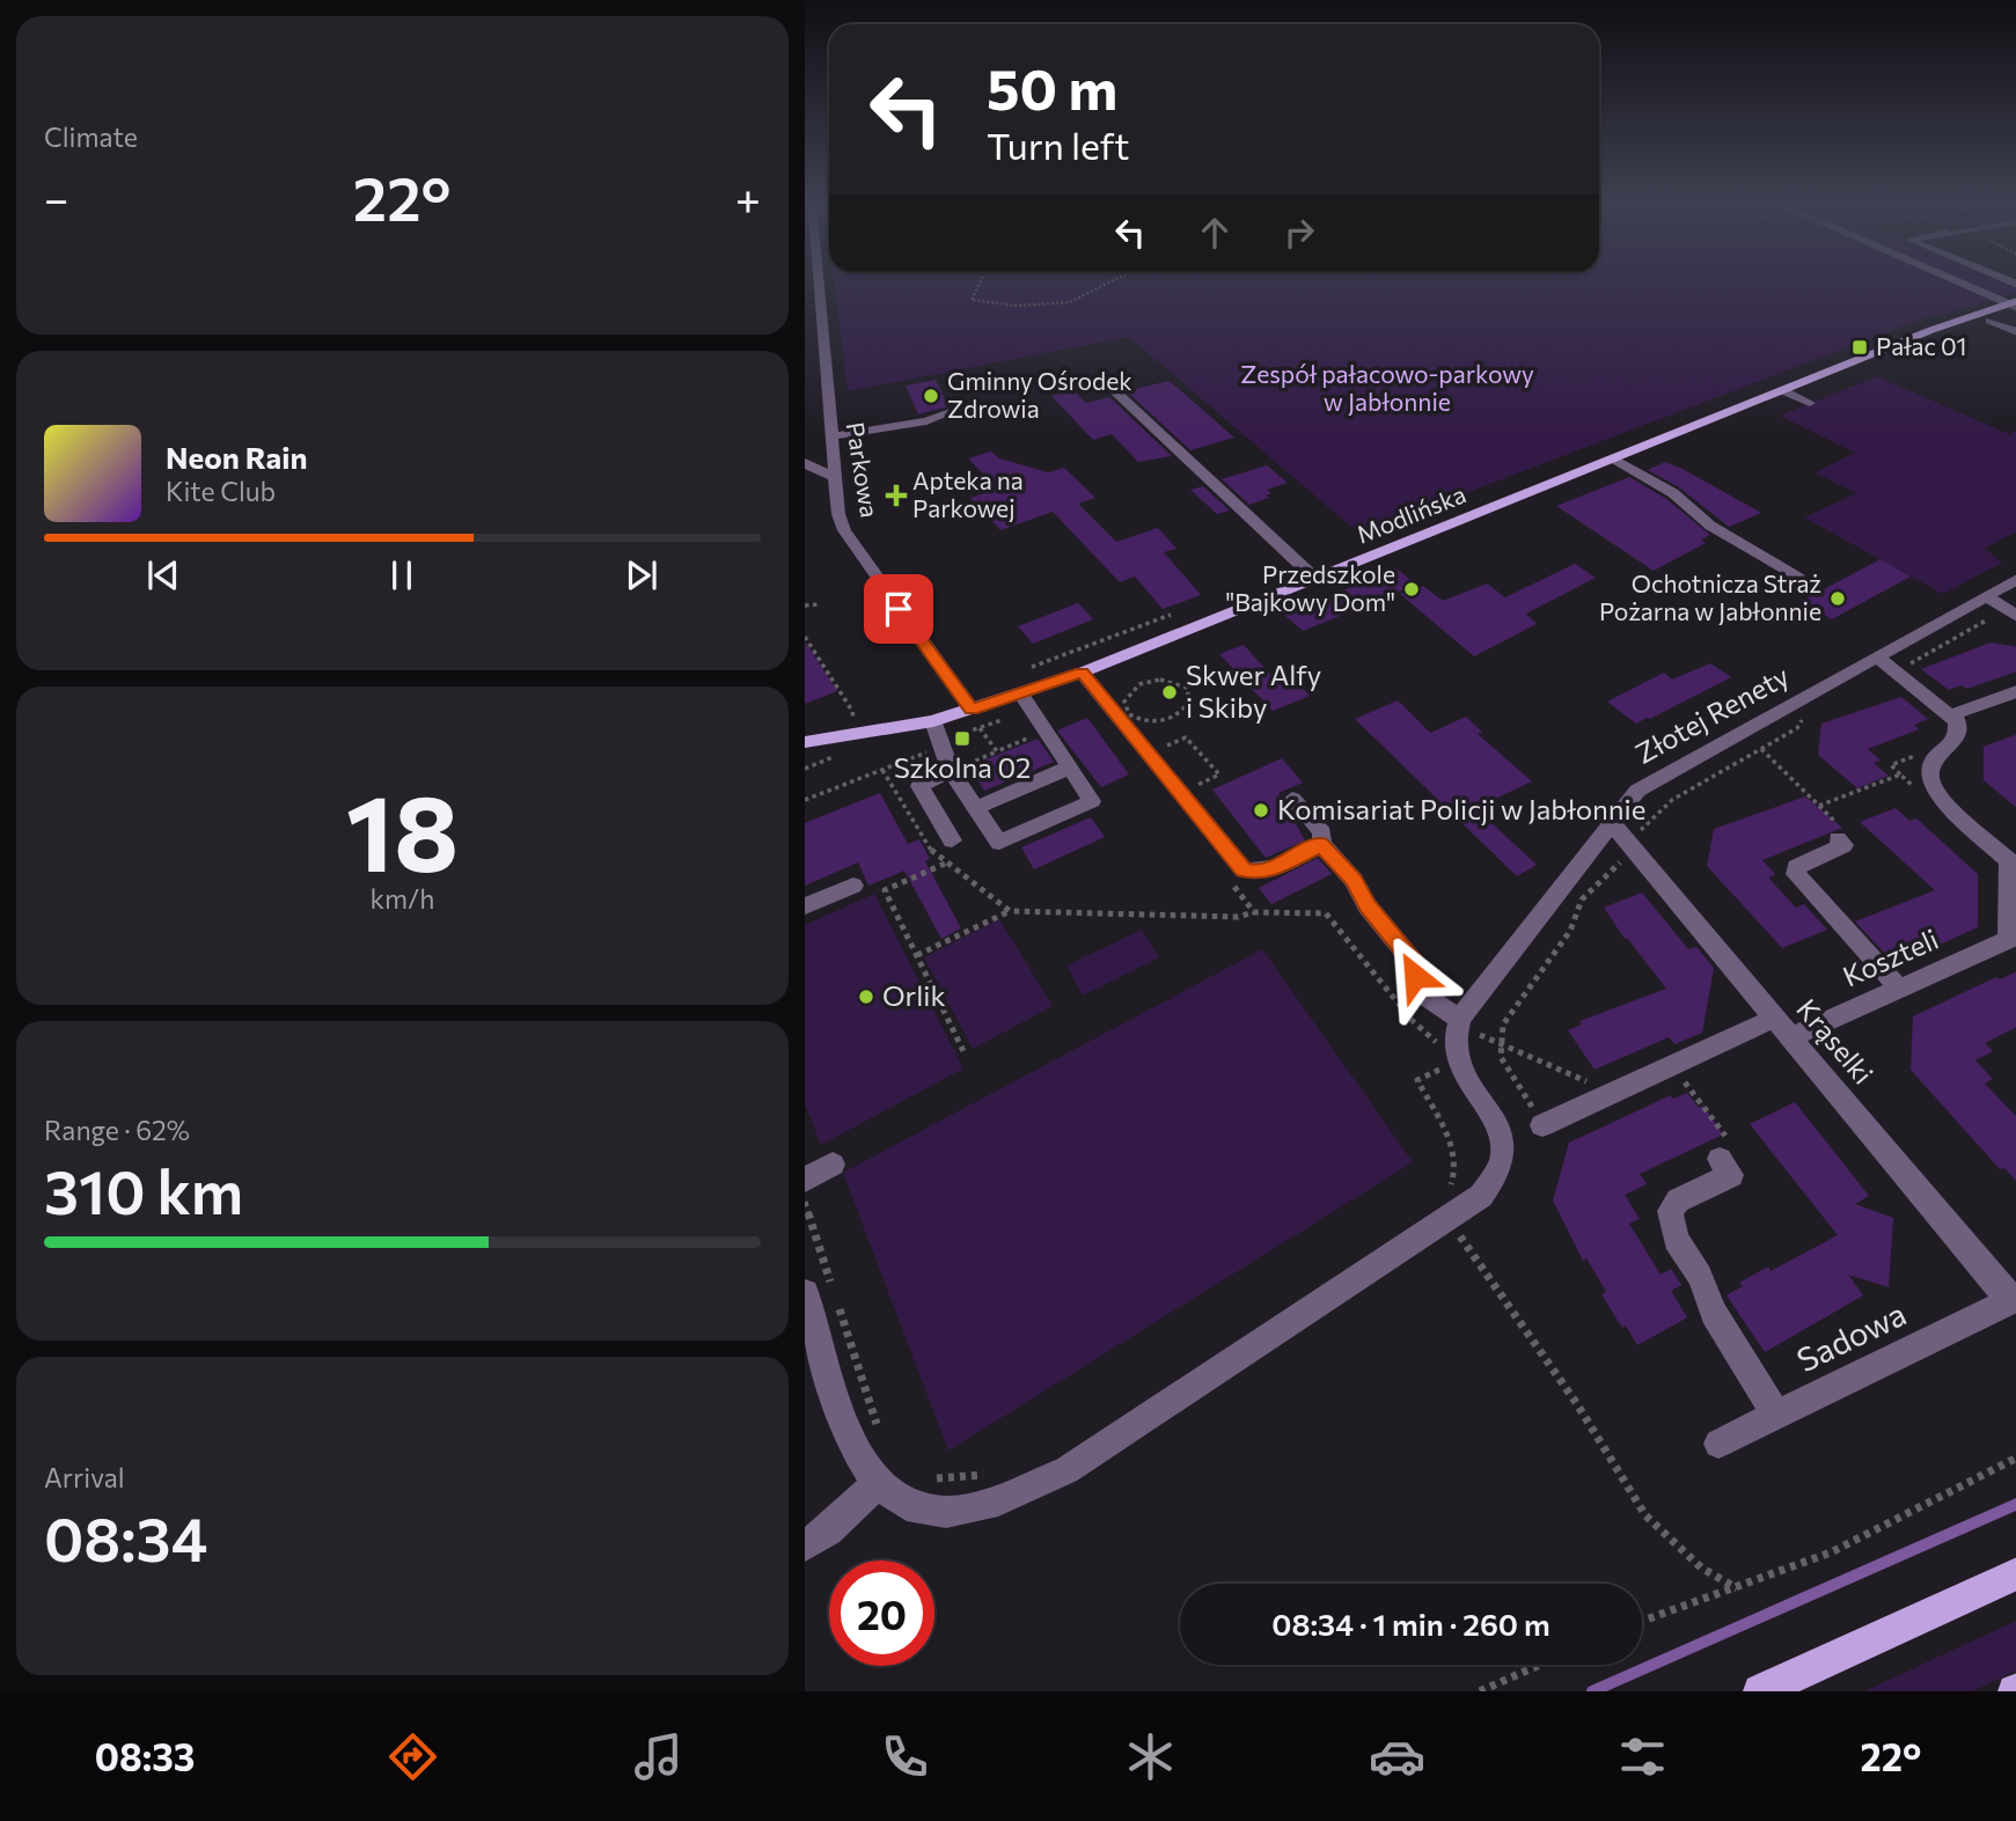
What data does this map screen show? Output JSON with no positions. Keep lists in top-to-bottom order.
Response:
{
  "streets": {
    "main road": ["Modlińska"],
    "street": [
      "Parkowa",
      "Złotej Renety",
      "Koszteli",
      "Krąselki",
      "Sadowa"
    ]
  },
  "crossings": [
    ["Parkowa", "Modlińska"],
    ["Złotej Renety", "Krąselki"],
    ["Koszteli", "Krąselki"],
    ["Krąselki", "Sadowa"]
  ],
  "parks": ["Zespół pałacowo-parkowy w Jabłonnie"],
  "places": {
    "transit": ["Pałac 01", "Szkolna 02"],
    "other": [
      "Gminny Ośrodek Zdrowia",
      "Przedszkole \"Bajkowy Dom\"",
      "Ochotnicza Straż Pożarna w Jabłonnie",
      "Skwer Alfy i Skiby",
      "Komisariat Policji w Jabłonnie",
      "Orlik"
    ],
    "health": ["Apteka na Parkowej"]
  },
  "page": {
    "tile": [
      "Climate",
      ["18", "km/h"],
      ["Range · 62%", "310 km"],
      ["Arrival", "08:34"]
    ],
    "turn": ["50 m", "Turn left"],
    "heat": ["−", "22°", "+"],
    "song": ["Neon Rain", "Kite Club"],
    "limit": "20",
    "trip": "08:34 · 1 min · 260 m",
    "tabs": ["08:33", "22°"]
  }
}
